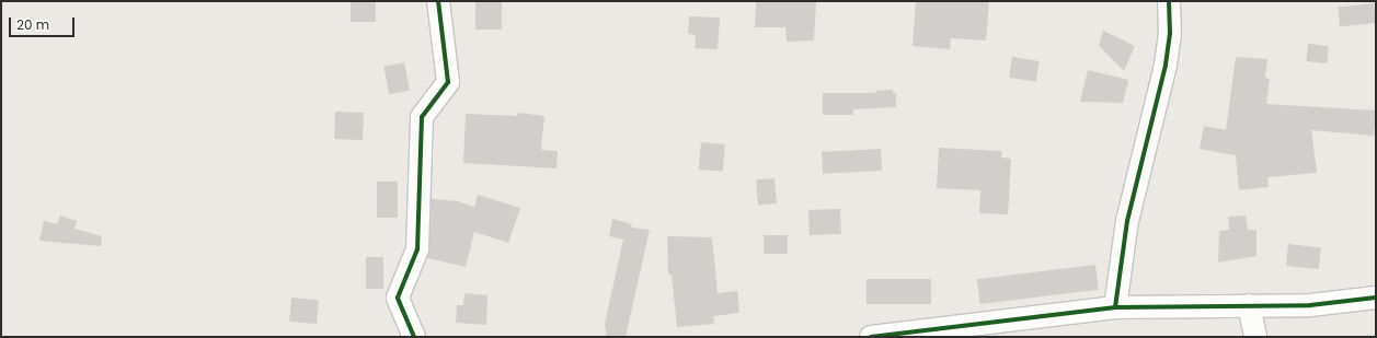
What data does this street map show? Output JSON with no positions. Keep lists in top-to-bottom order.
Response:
{
  "scale_bar": "20 m"
}
